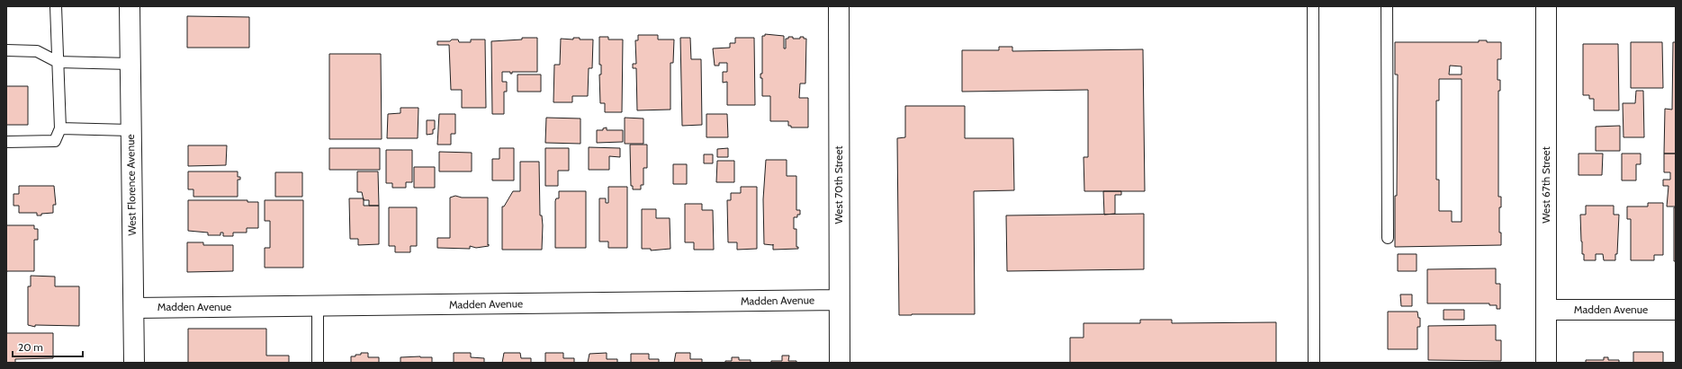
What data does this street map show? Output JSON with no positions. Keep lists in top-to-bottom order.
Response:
{
  "streets": {
    "street": [
      "West Florence Avenue",
      "West 70th Street",
      "West 67th Street",
      "Madden Avenue"
    ]
  },
  "crossings": [
    ["West Florence Avenue", "Madden Avenue"],
    ["West 70th Street", "Madden Avenue"],
    ["West 67th Street", "Madden Avenue"]
  ],
  "scale_bar": "20 m"
}
